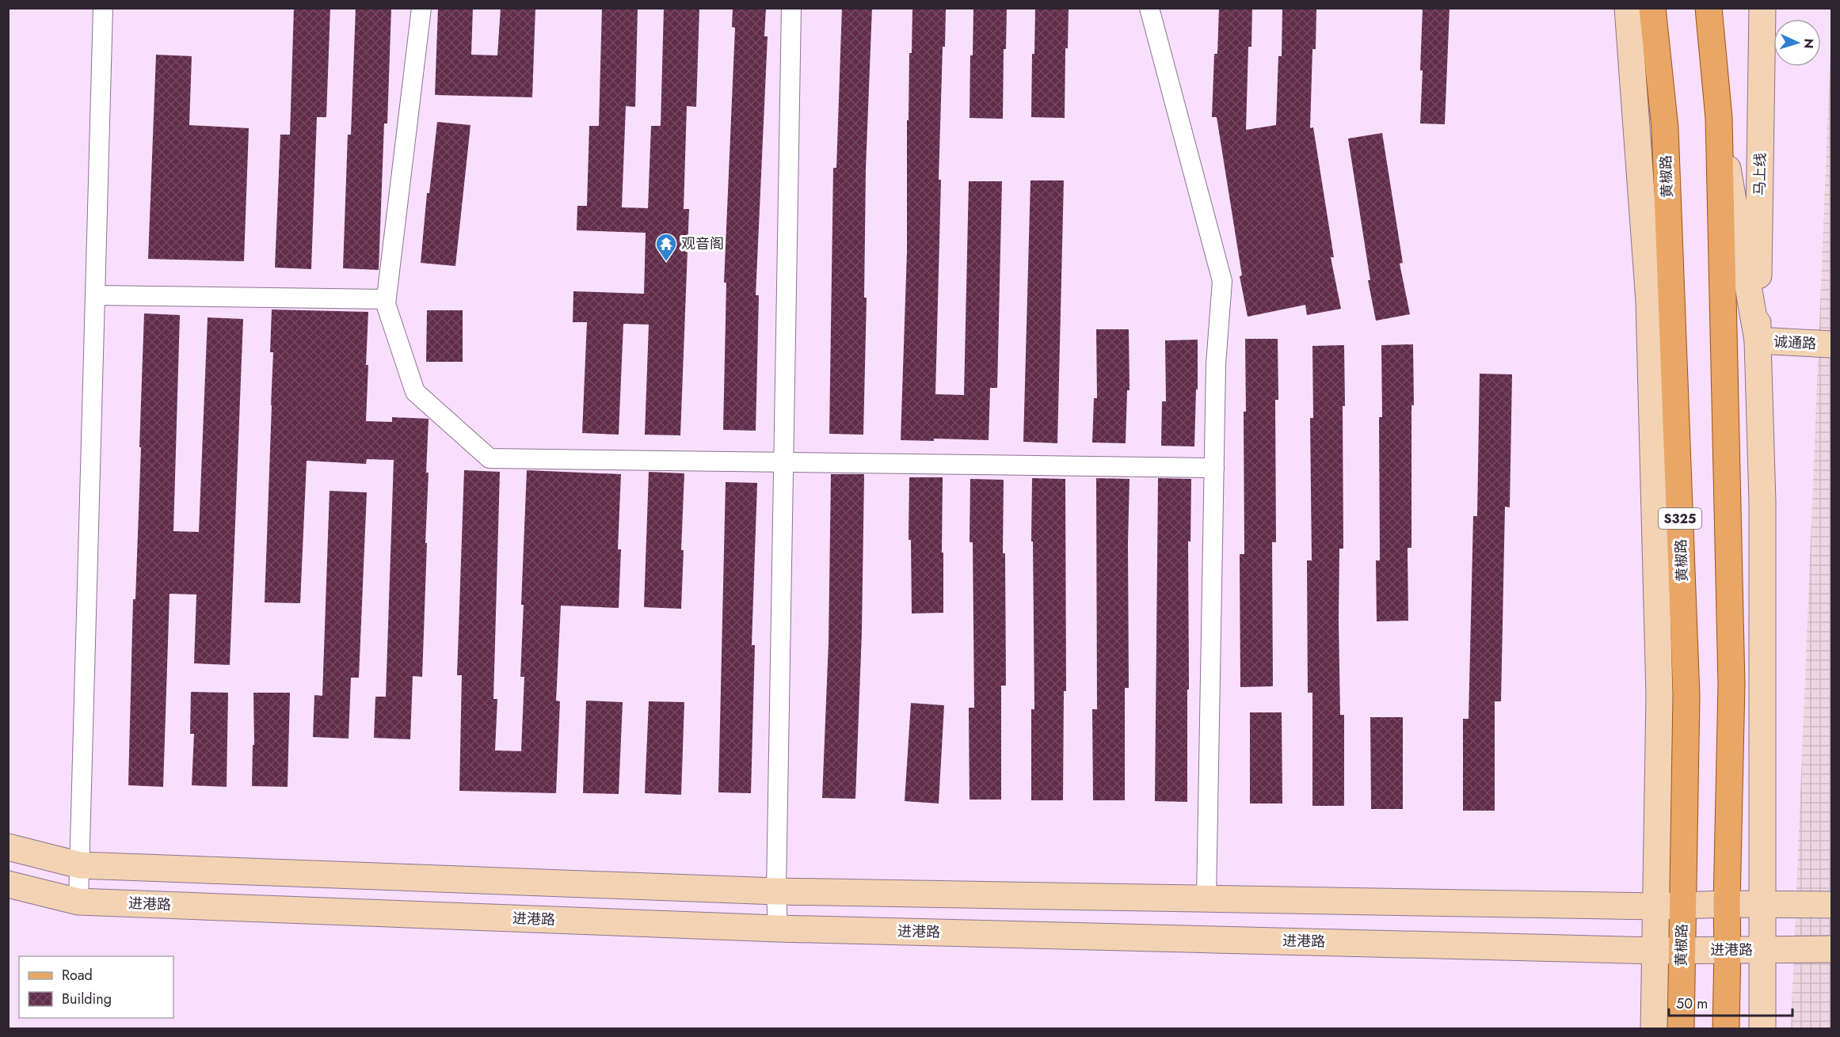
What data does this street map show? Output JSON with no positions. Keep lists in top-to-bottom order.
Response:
{
  "streets": {
    "main road": [
      "马上线",
      "黄椒路",
      "诚通路",
      "S325",
      "进港路"
    ]
  },
  "crossings": [
    ["马上线", "诚通路"],
    ["黄椒路", "进港路"]
  ],
  "places": {
    "temple": ["观音阁"]
  },
  "legend": ["Road", "Building"],
  "scale_bar": "50 m",
  "north": "right"
}
